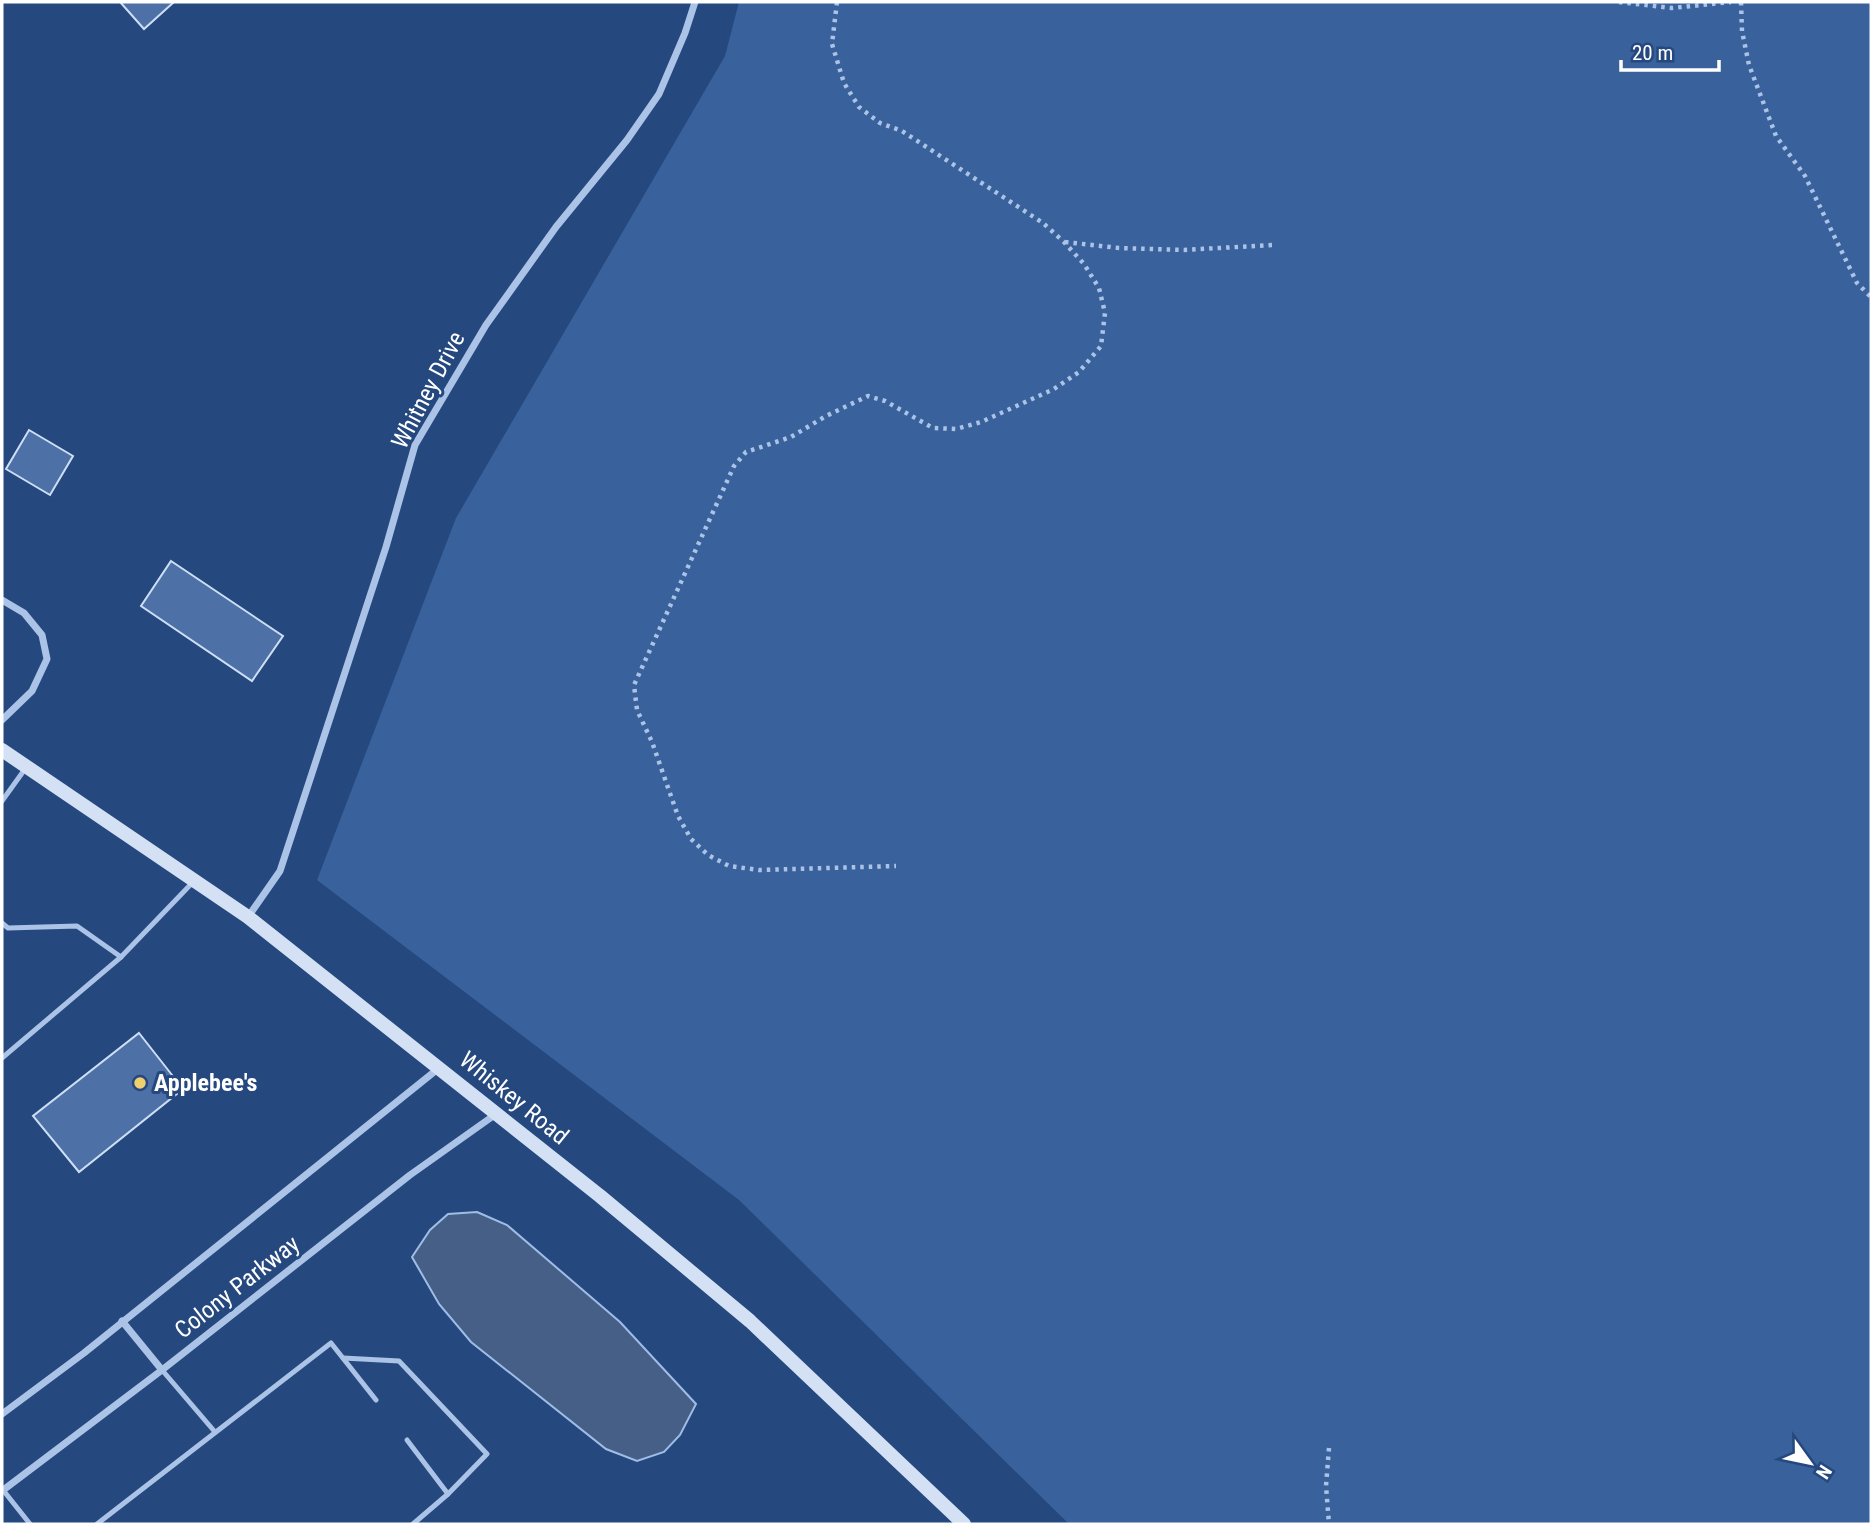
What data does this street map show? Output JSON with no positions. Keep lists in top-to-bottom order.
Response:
{
  "streets": {
    "main road": ["Whiskey Road"],
    "street": ["Whitney Drive", "Colony Parkway"]
  },
  "crossings": [
    ["Whitney Drive", "Whiskey Road"],
    ["Whiskey Road", "Colony Parkway"]
  ],
  "places": ["Applebee's"],
  "scale_bar": "20 m",
  "north": "bottom right"
}
